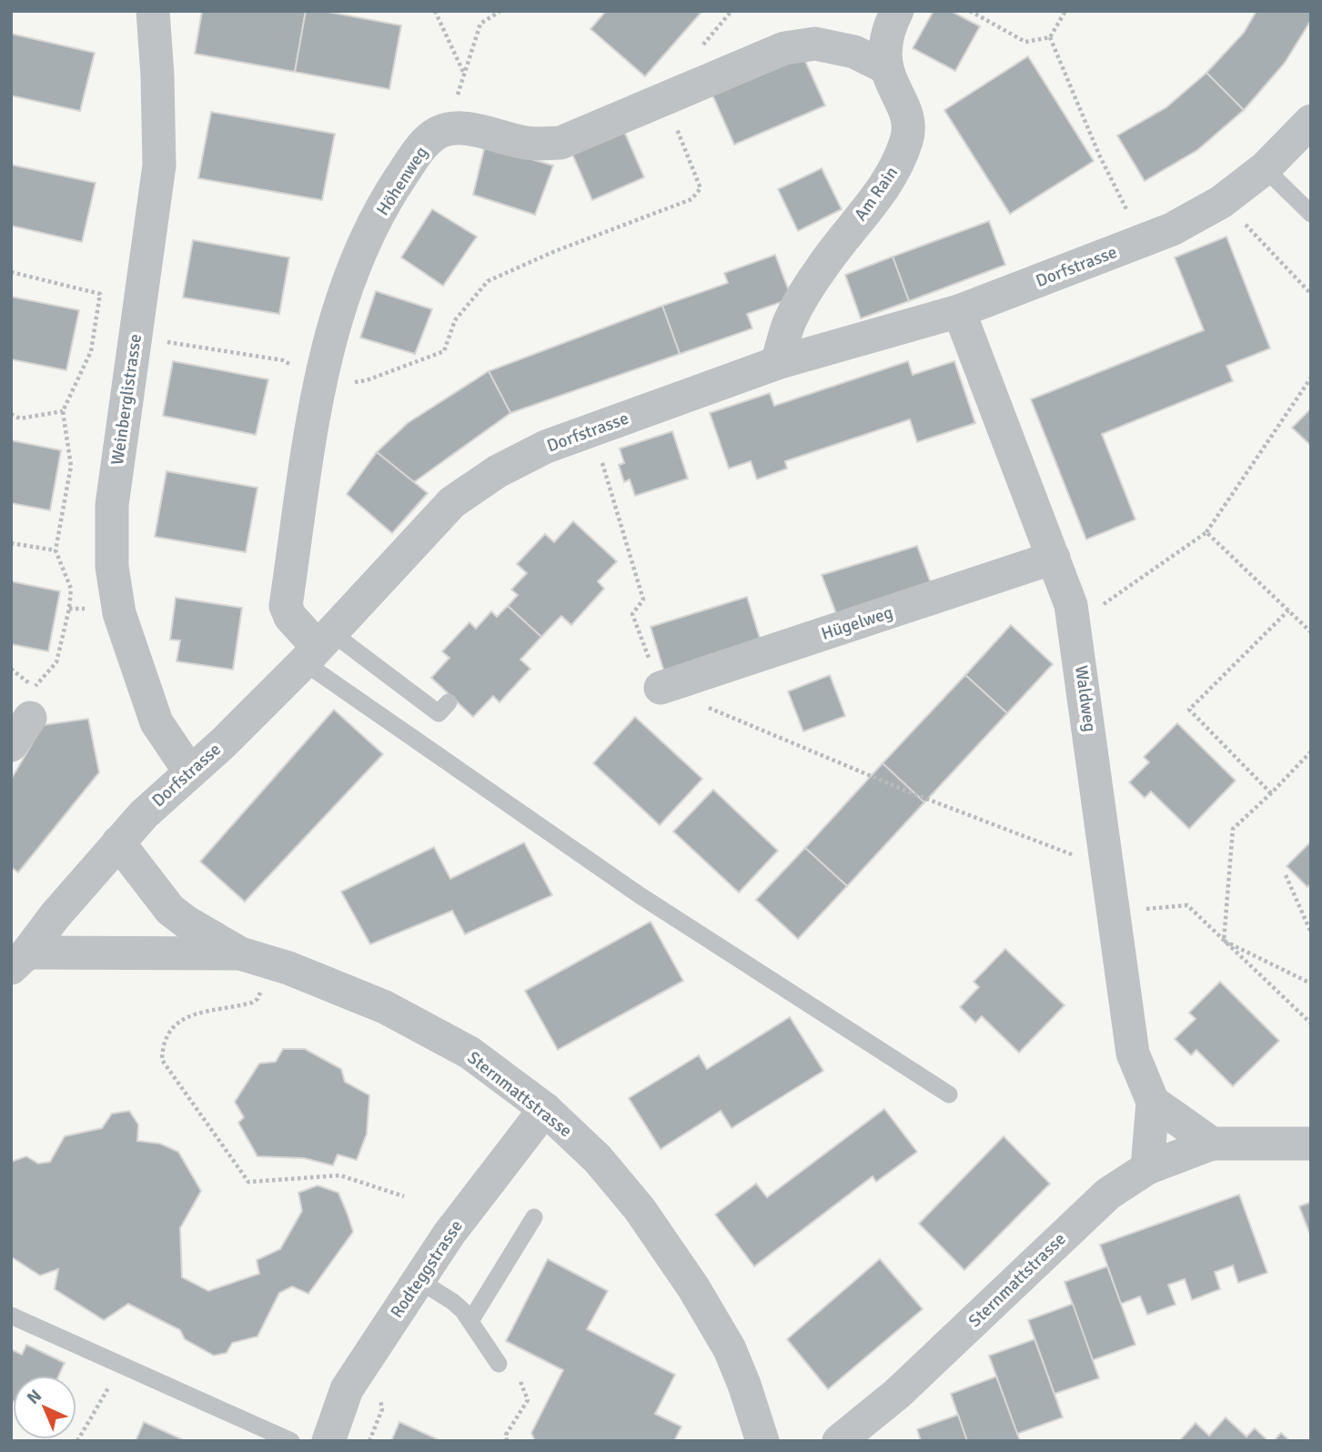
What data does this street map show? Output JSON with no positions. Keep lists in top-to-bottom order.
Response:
{
  "streets": {
    "street": [
      "Höhenweg",
      "Am Rain",
      "Dorfstrasse",
      "Weinberglistrasse",
      "Hügelweg",
      "Waldweg",
      "Sternmattstrasse",
      "Rodteggstrasse"
    ]
  },
  "crossings": [
    ["Höhenweg", "Dorfstrasse"],
    ["Am Rain", "Dorfstrasse"],
    ["Dorfstrasse", "Weinberglistrasse"],
    ["Dorfstrasse", "Waldweg"],
    ["Dorfstrasse", "Sternmattstrasse"],
    ["Hügelweg", "Waldweg"],
    ["Waldweg", "Sternmattstrasse"],
    ["Sternmattstrasse", "Rodteggstrasse"]
  ],
  "north": "top left"
}
